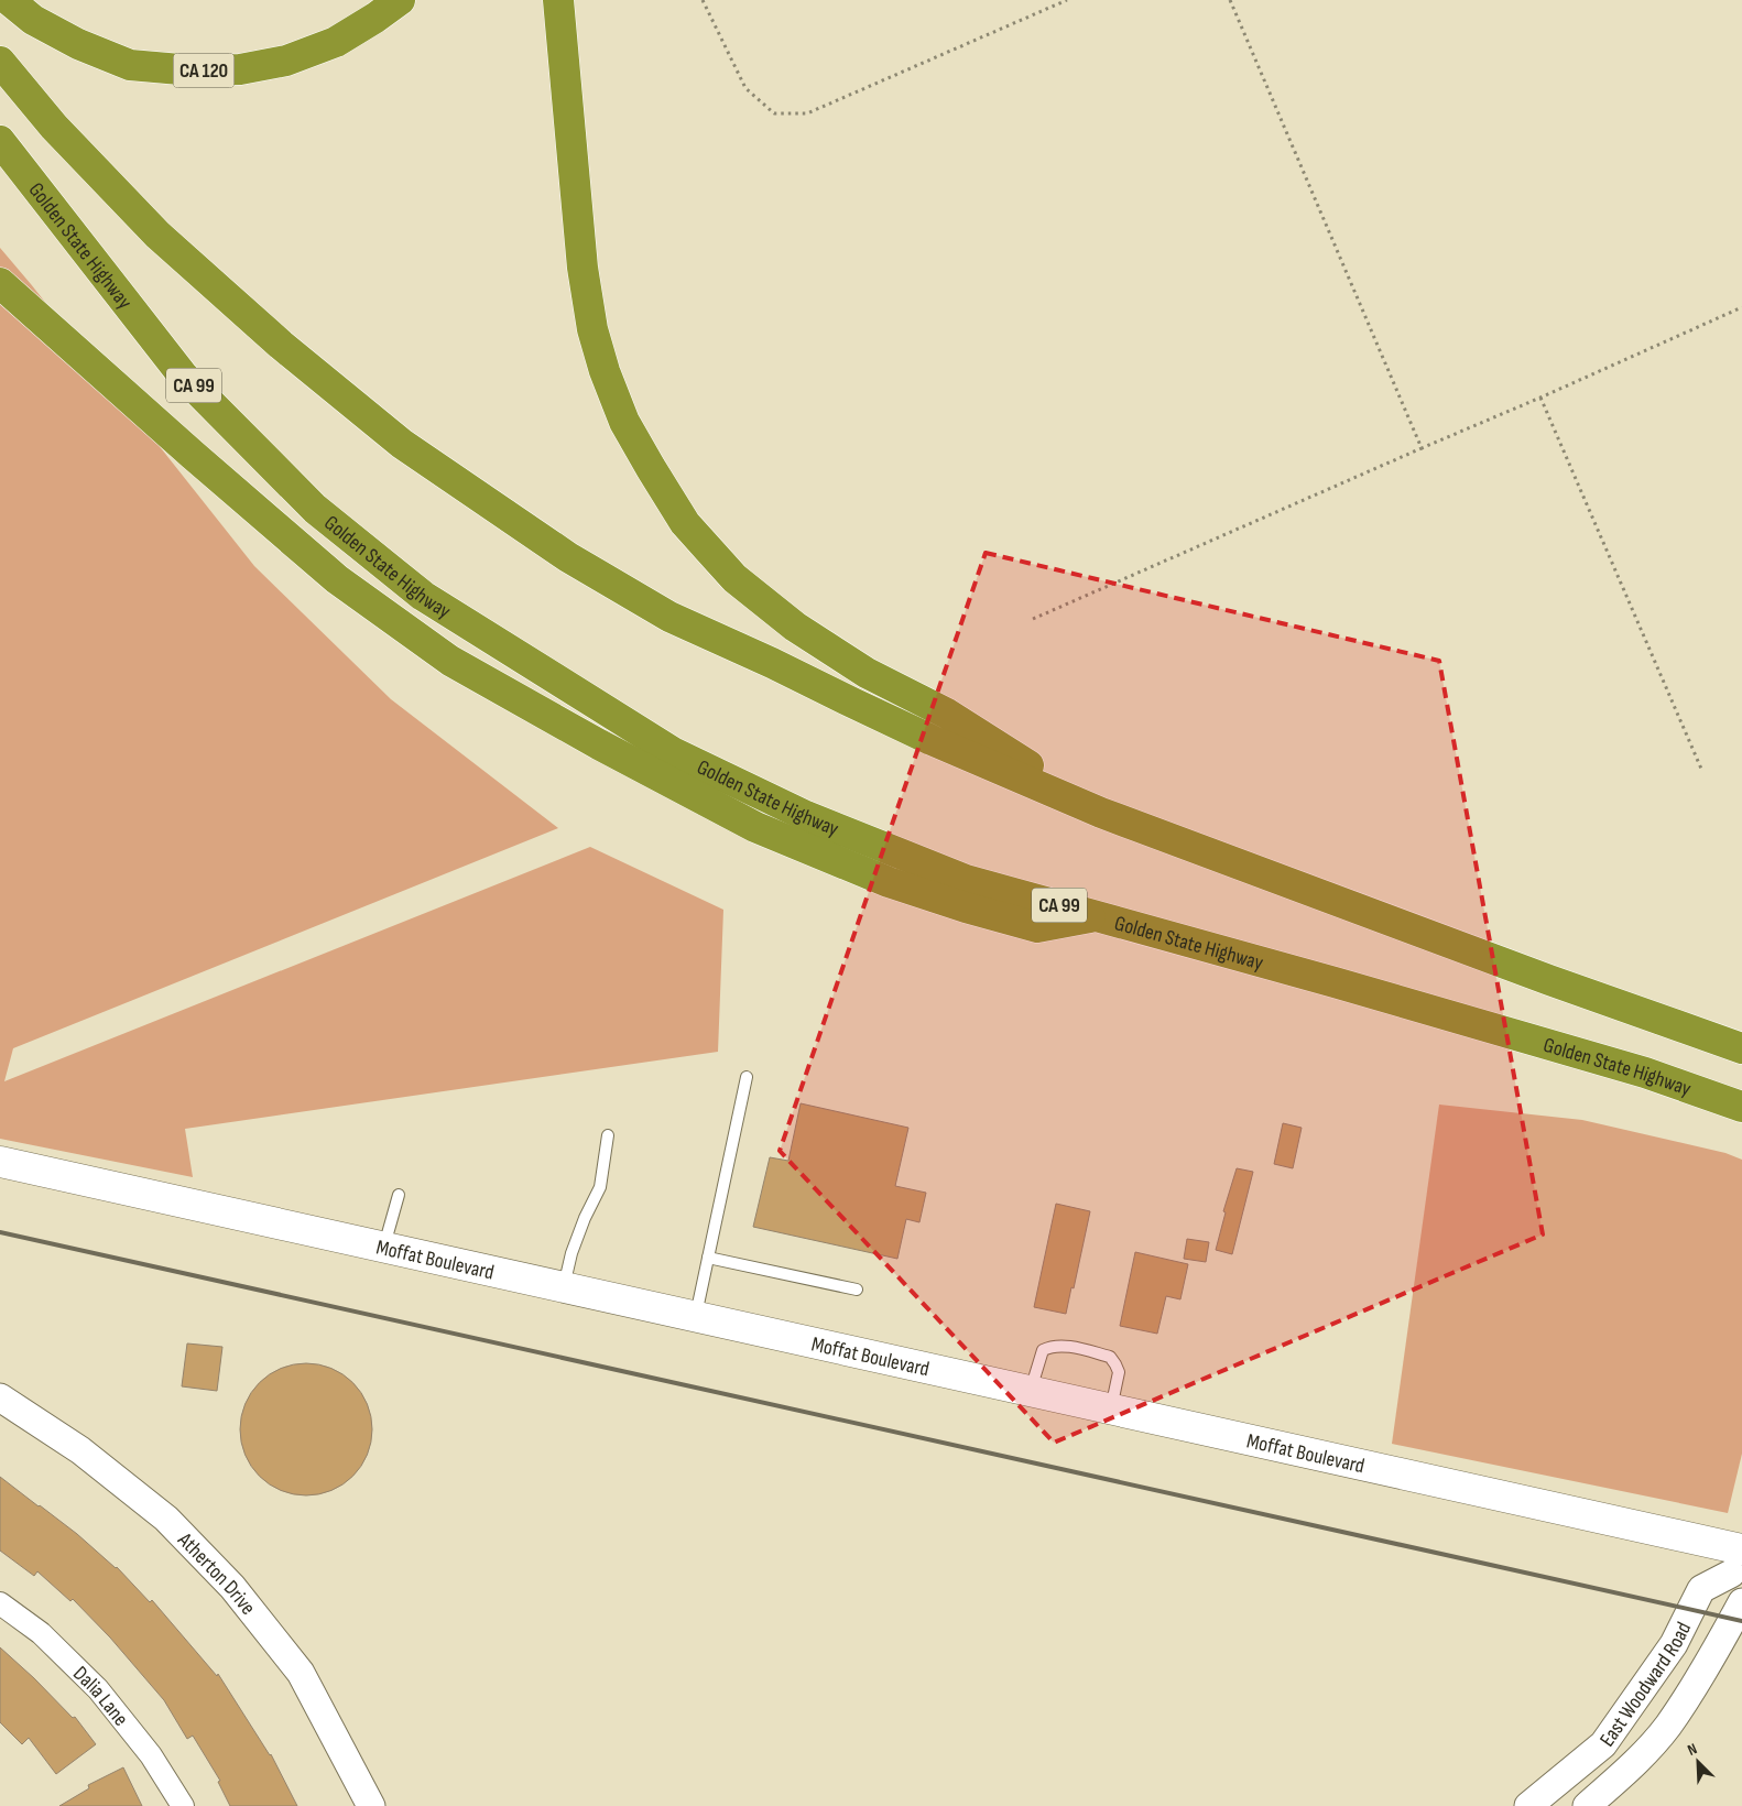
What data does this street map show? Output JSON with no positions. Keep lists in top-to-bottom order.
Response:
{
  "streets": {
    "highway": ["CA 120", "Golden State Highway", "CA 99"],
    "main road": ["Moffat Boulevard"],
    "street": ["Atherton Drive", "East Woodward Road", "Dalia Lane"]
  },
  "crossings": [
    ["Moffat Boulevard", "East Woodward Road"]
  ],
  "north": "top left"
}
